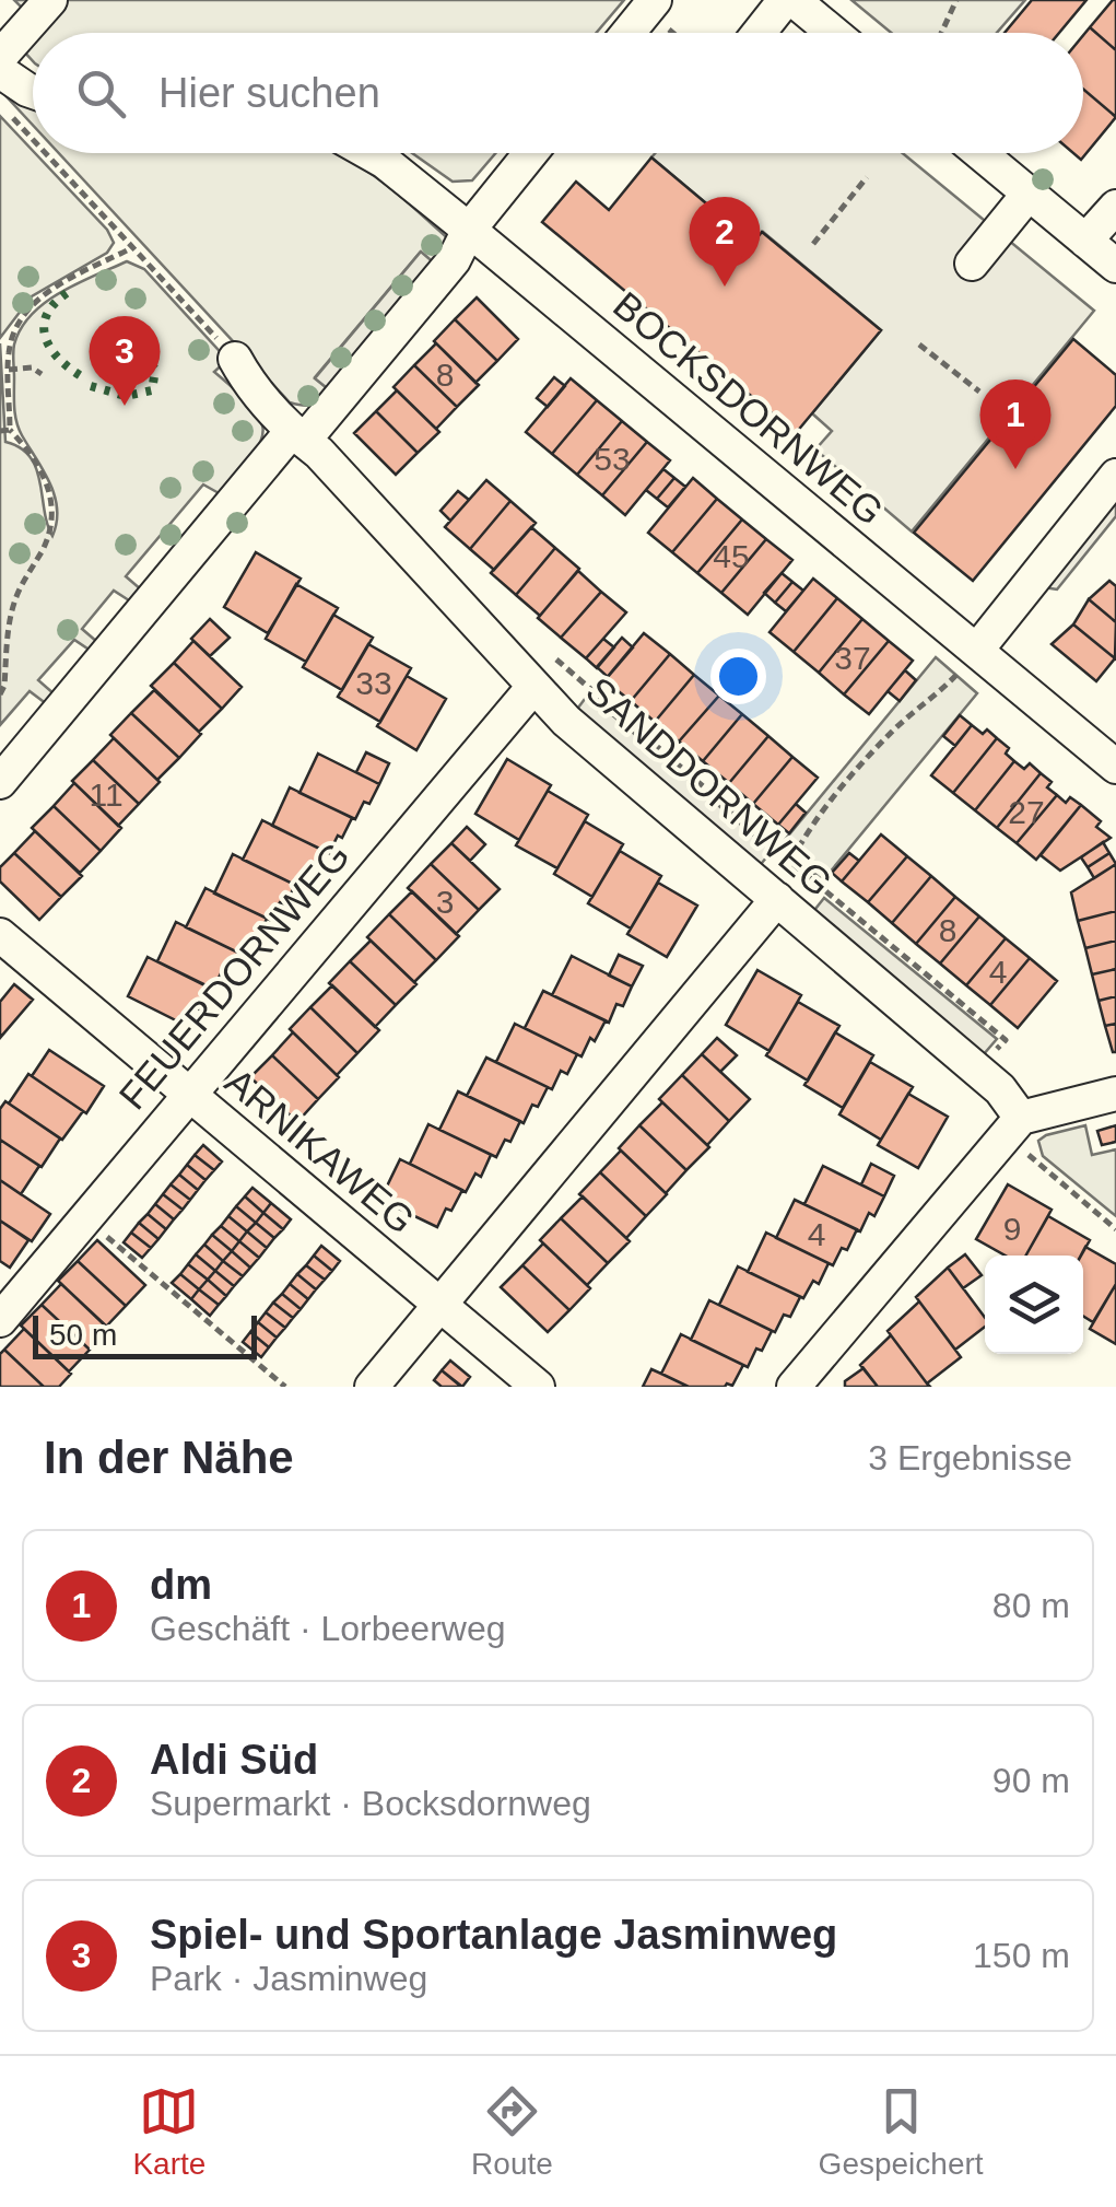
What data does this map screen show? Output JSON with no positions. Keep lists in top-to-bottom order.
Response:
{
  "streets": {
    "street": [
      "BOCKSDORNWEG",
      "SANDDORNWEG",
      "FEUERDORNWEG",
      "ARNIKAWEG"
    ]
  },
  "crossings": [
    ["SANDDORNWEG", "FEUERDORNWEG"],
    ["FEUERDORNWEG", "ARNIKAWEG"]
  ],
  "house_numbers": [
    "8",
    "53",
    "45",
    "37",
    "33",
    "11",
    "27",
    "3",
    "8",
    "4",
    "9",
    "4"
  ],
  "scale_bar": "50 m",
  "page": {
    "search": "Hier suchen",
    "pins": ["2", "3", "1"],
    "scale": "50 m",
    "heading": ["In der Nähe", "3 Ergebnisse"],
    "list": [
      {
        "mark": "1",
        "name": "dm",
        "note": "Geschäft · Lorbeerweg",
        "value": "80 m"
      },
      {
        "mark": "2",
        "name": "Aldi Süd",
        "note": "Supermarkt · Bocksdornweg",
        "value": "90 m"
      },
      {
        "mark": "3",
        "name": "Spiel- und Sportanlage Jasminweg",
        "note": "Park · Jasminweg",
        "value": "150 m"
      }
    ],
    "nav": ["Karte", "Route", "Gespeichert"]
  }
}
